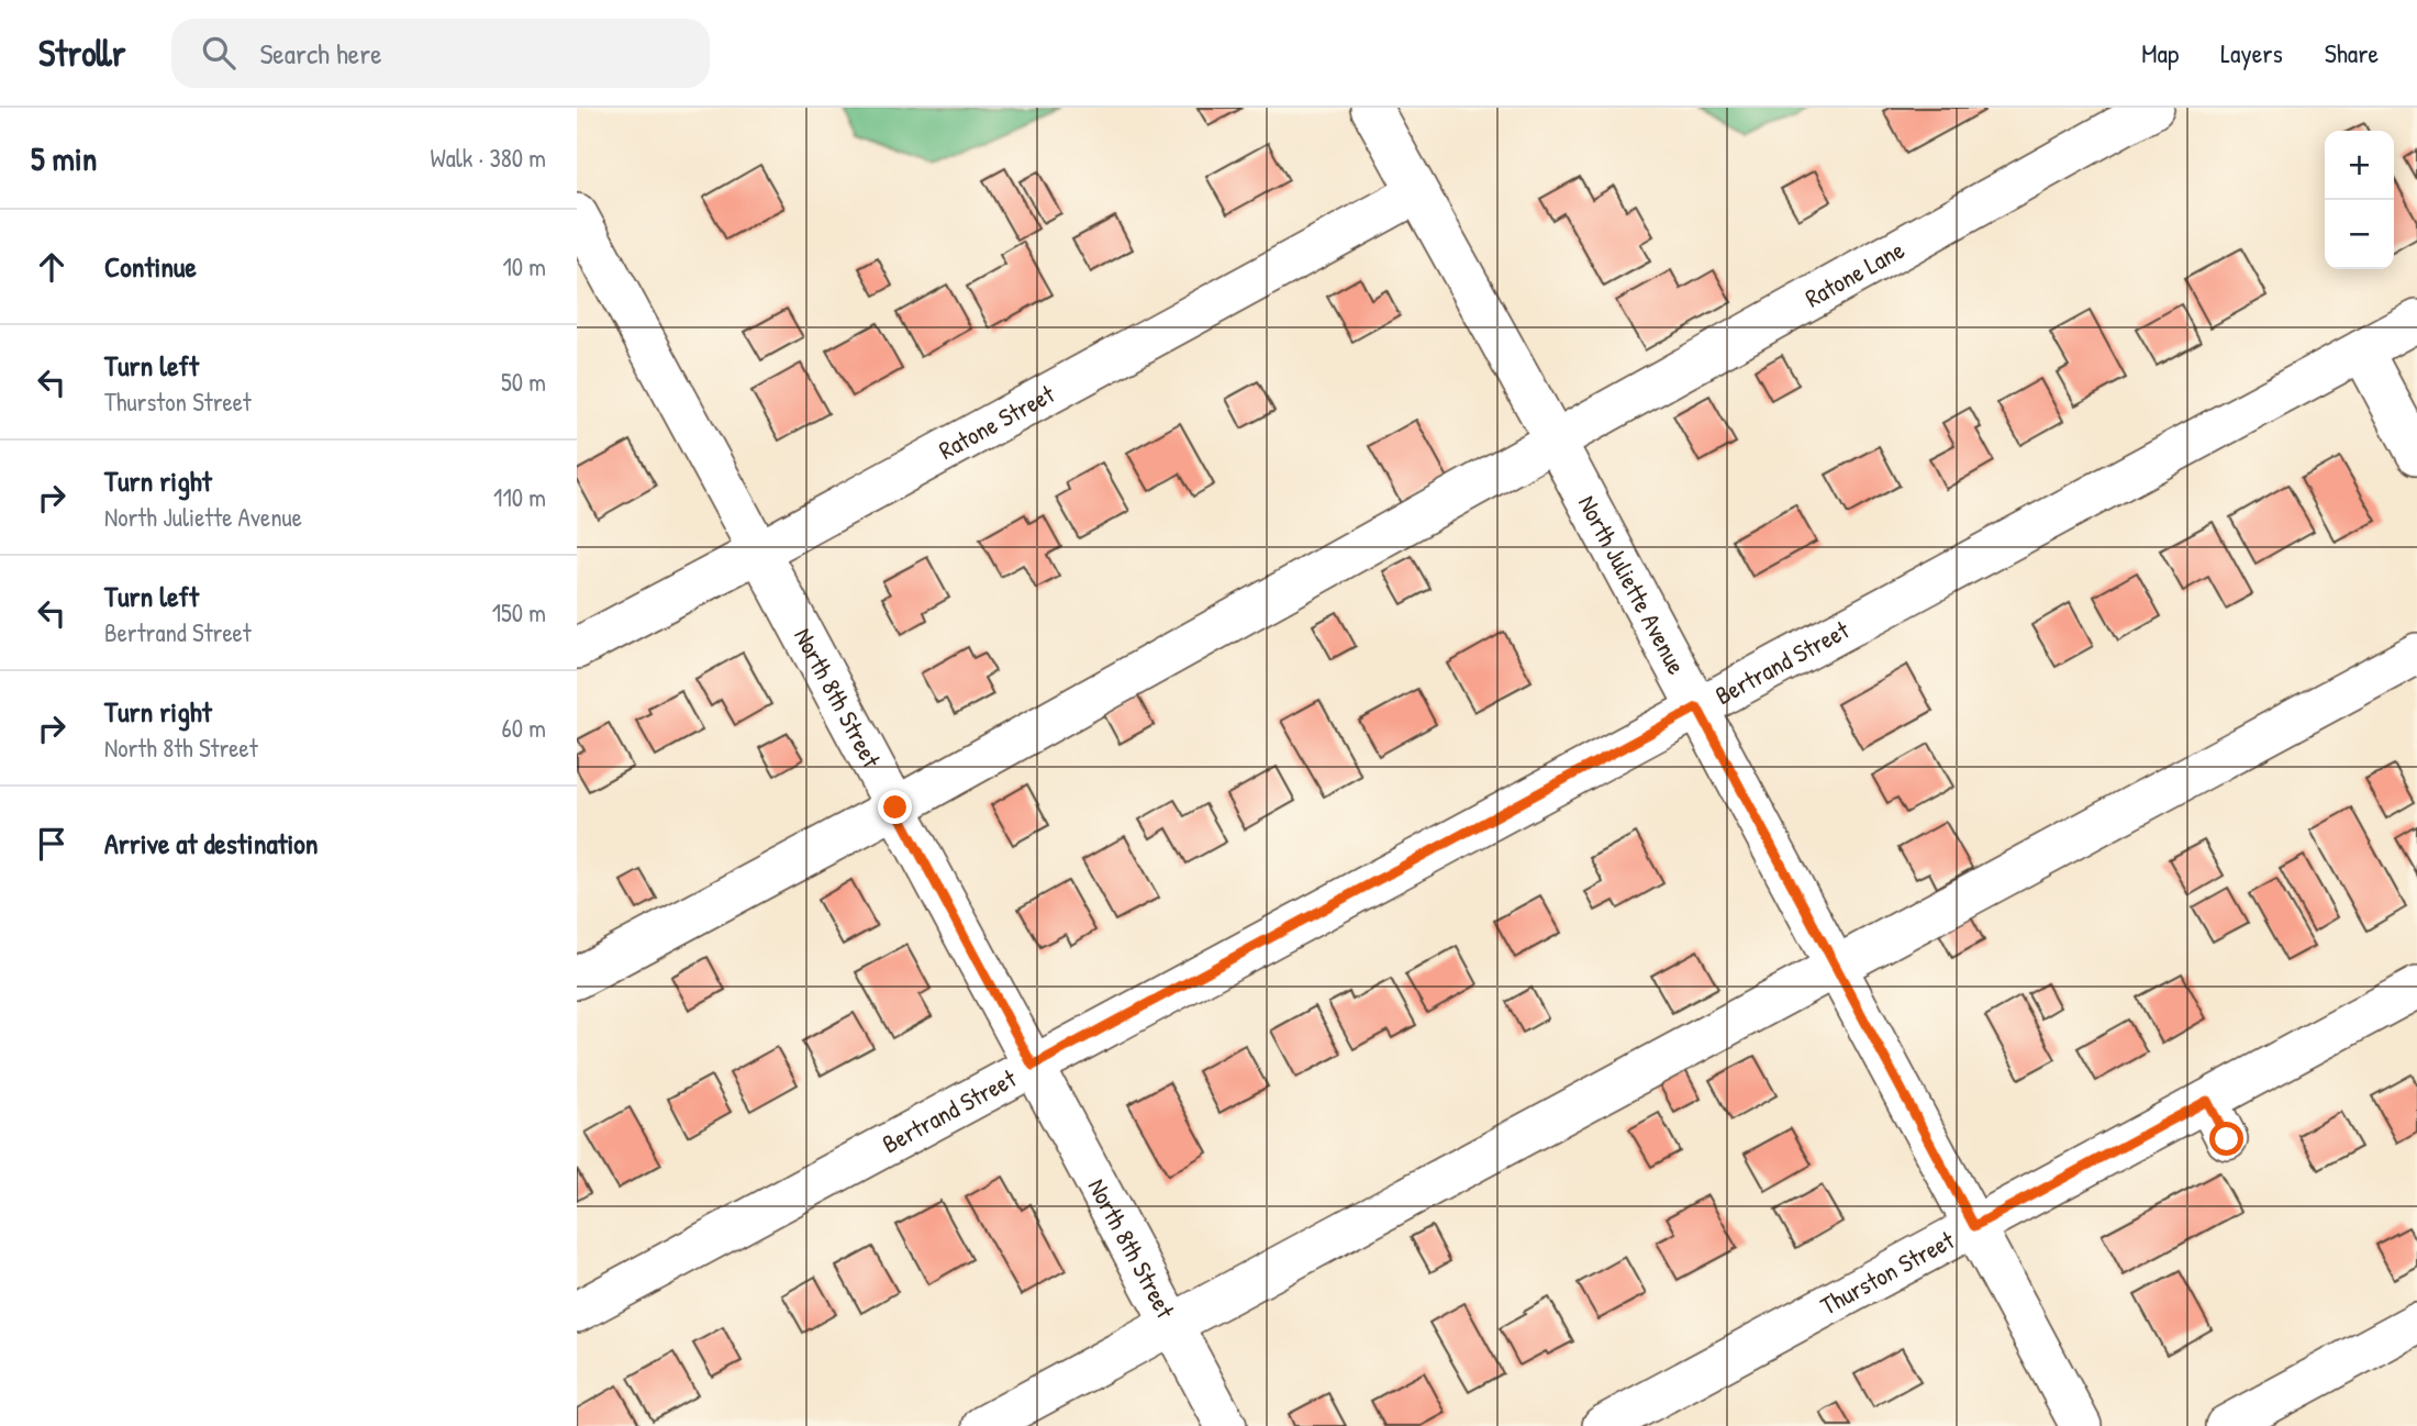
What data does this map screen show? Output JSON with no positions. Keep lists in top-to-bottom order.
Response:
{
  "streets": {
    "street": [
      "Ratone Lane",
      "Ratone Street",
      "North Juliette Avenue",
      "Bertrand Street",
      "North 8th Street",
      "Thurston Street"
    ]
  },
  "crossings": [
    ["Ratone Lane", "North Juliette Avenue"],
    ["Ratone Lane", "North 8th Street"],
    ["Ratone Street", "North Juliette Avenue"],
    ["Ratone Street", "North 8th Street"],
    ["North Juliette Avenue", "Bertrand Street"],
    ["North Juliette Avenue", "Thurston Street"],
    ["Bertrand Street", "North 8th Street"]
  ],
  "page": {
    "header": "Strollr",
    "search": "Search here",
    "nav": ["Map", "Layers", "Share"],
    "heading": ["5 min", "Walk · 380 m"],
    "map_buttons": ["+", "−"],
    "list": [
      ["Continue", "10 m"],
      ["Turn left", "Thurston Street", "50 m"],
      ["Turn right", "North Juliette Avenue", "110 m"],
      ["Turn left", "Bertrand Street", "150 m"],
      ["Turn right", "North 8th Street", "60 m"],
      "Arrive at destination"
    ]
  }
}
